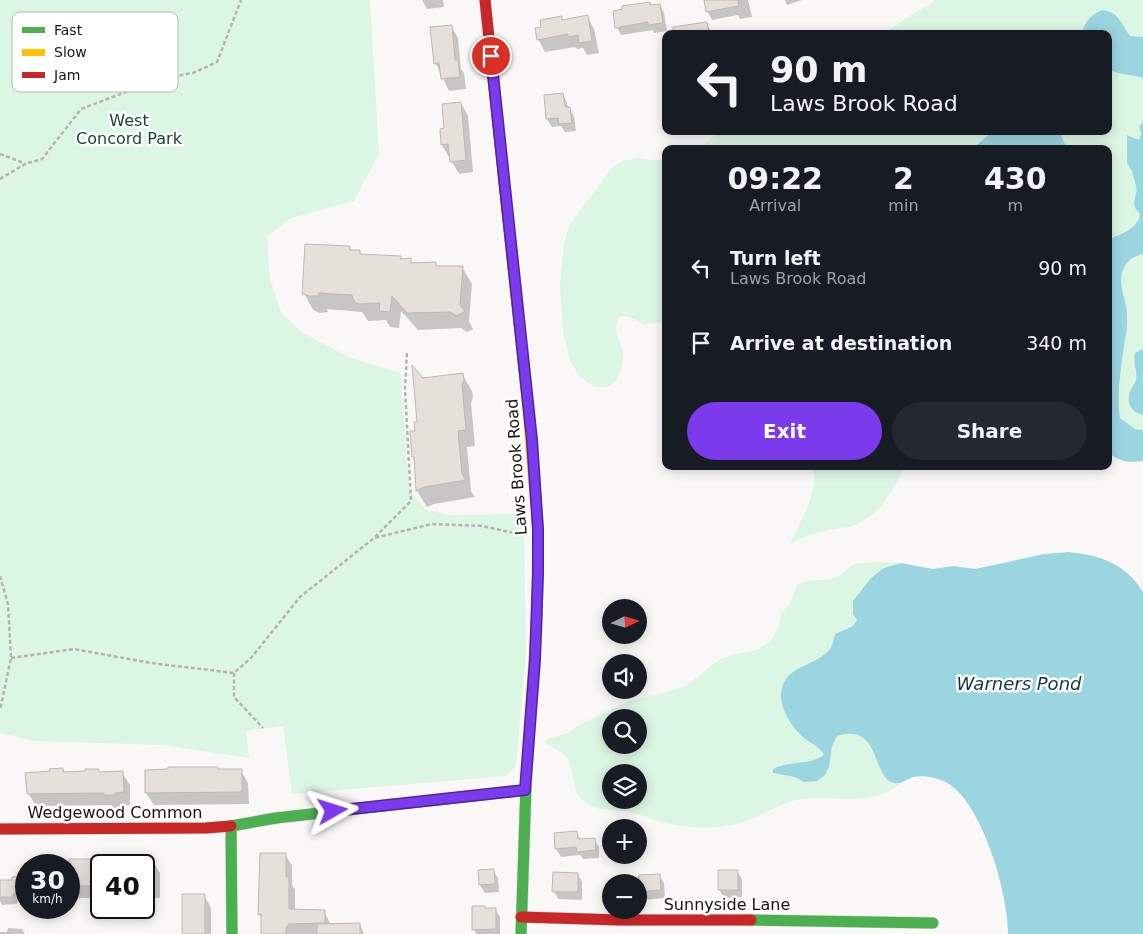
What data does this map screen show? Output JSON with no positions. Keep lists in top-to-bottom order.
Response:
{
  "streets": {
    "street": ["Laws Brook Road", "Wedgewood Common", "Sunnyside Lane"]
  },
  "crossings": [
    ["Laws Brook Road", "Wedgewood Common"],
    ["Laws Brook Road", "Sunnyside Lane"]
  ],
  "water": ["Warners Pond"],
  "parks": ["West Concord Park"],
  "legend": ["Fast", "Slow", "Jam"],
  "north": "right",
  "page": {
    "turn": ["90 m", "Laws Brook Road"],
    "eta": [
      "09:22",
      "Arrival",
      "2",
      "min",
      "430",
      "m"
    ],
    "list": [
      {
        "name": "Turn left",
        "note": "Laws Brook Road",
        "value": "90 m"
      },
      {
        "name": "Arrive at destination",
        "value": "340 m"
      }
    ],
    "buttons": ["Exit", "Share"],
    "map_buttons": ["+", "−"],
    "speed": "30 km/h",
    "limit": "40"
  }
}
